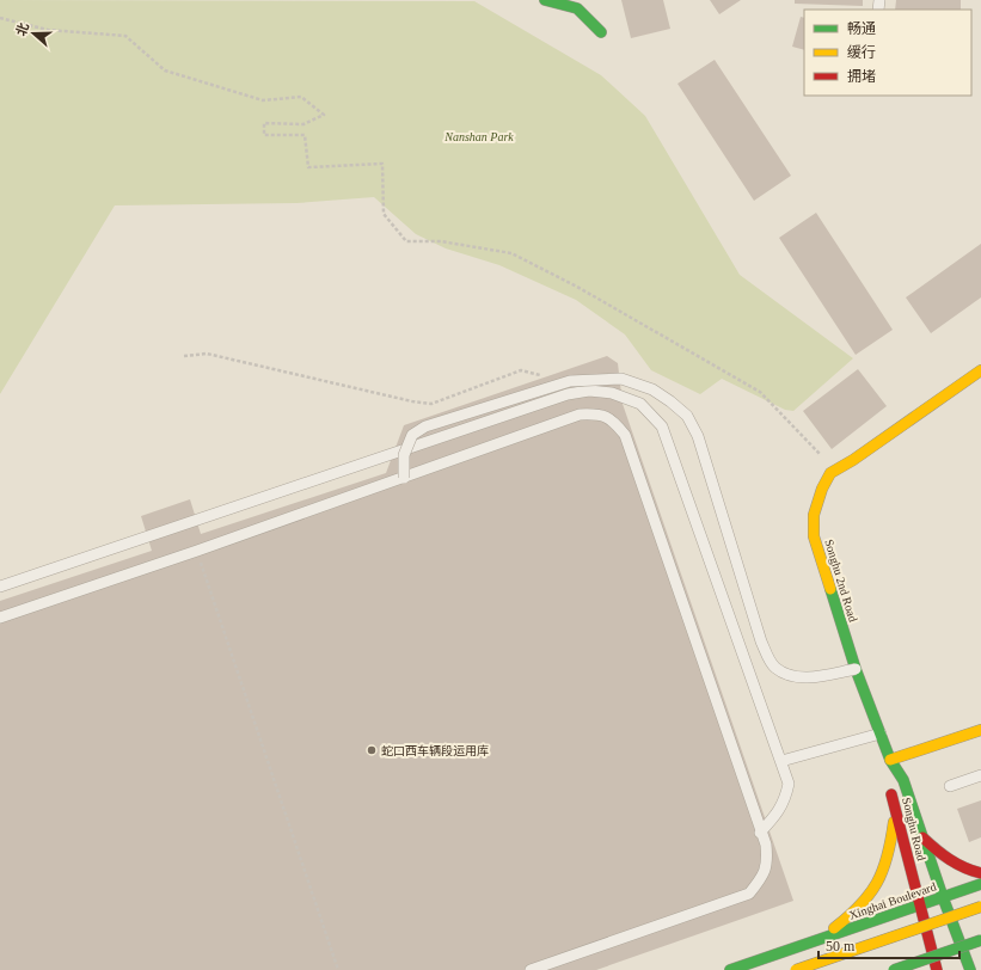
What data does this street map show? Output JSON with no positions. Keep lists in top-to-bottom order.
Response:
{
  "streets": {
    "street": ["Songhu 2nd Road", "Songhu Road", "Xinghai Boulevard"]
  },
  "crossings": [
    ["Songhu 2nd Road", "Songhu Road"],
    ["Songhu Road", "Xinghai Boulevard"]
  ],
  "parks": ["Nanshan Park"],
  "places": ["蛇口西车辆段运用库"],
  "legend": ["畅通", "缓行", "拥堵"],
  "scale_bar": "50 m",
  "north": "left"
}
